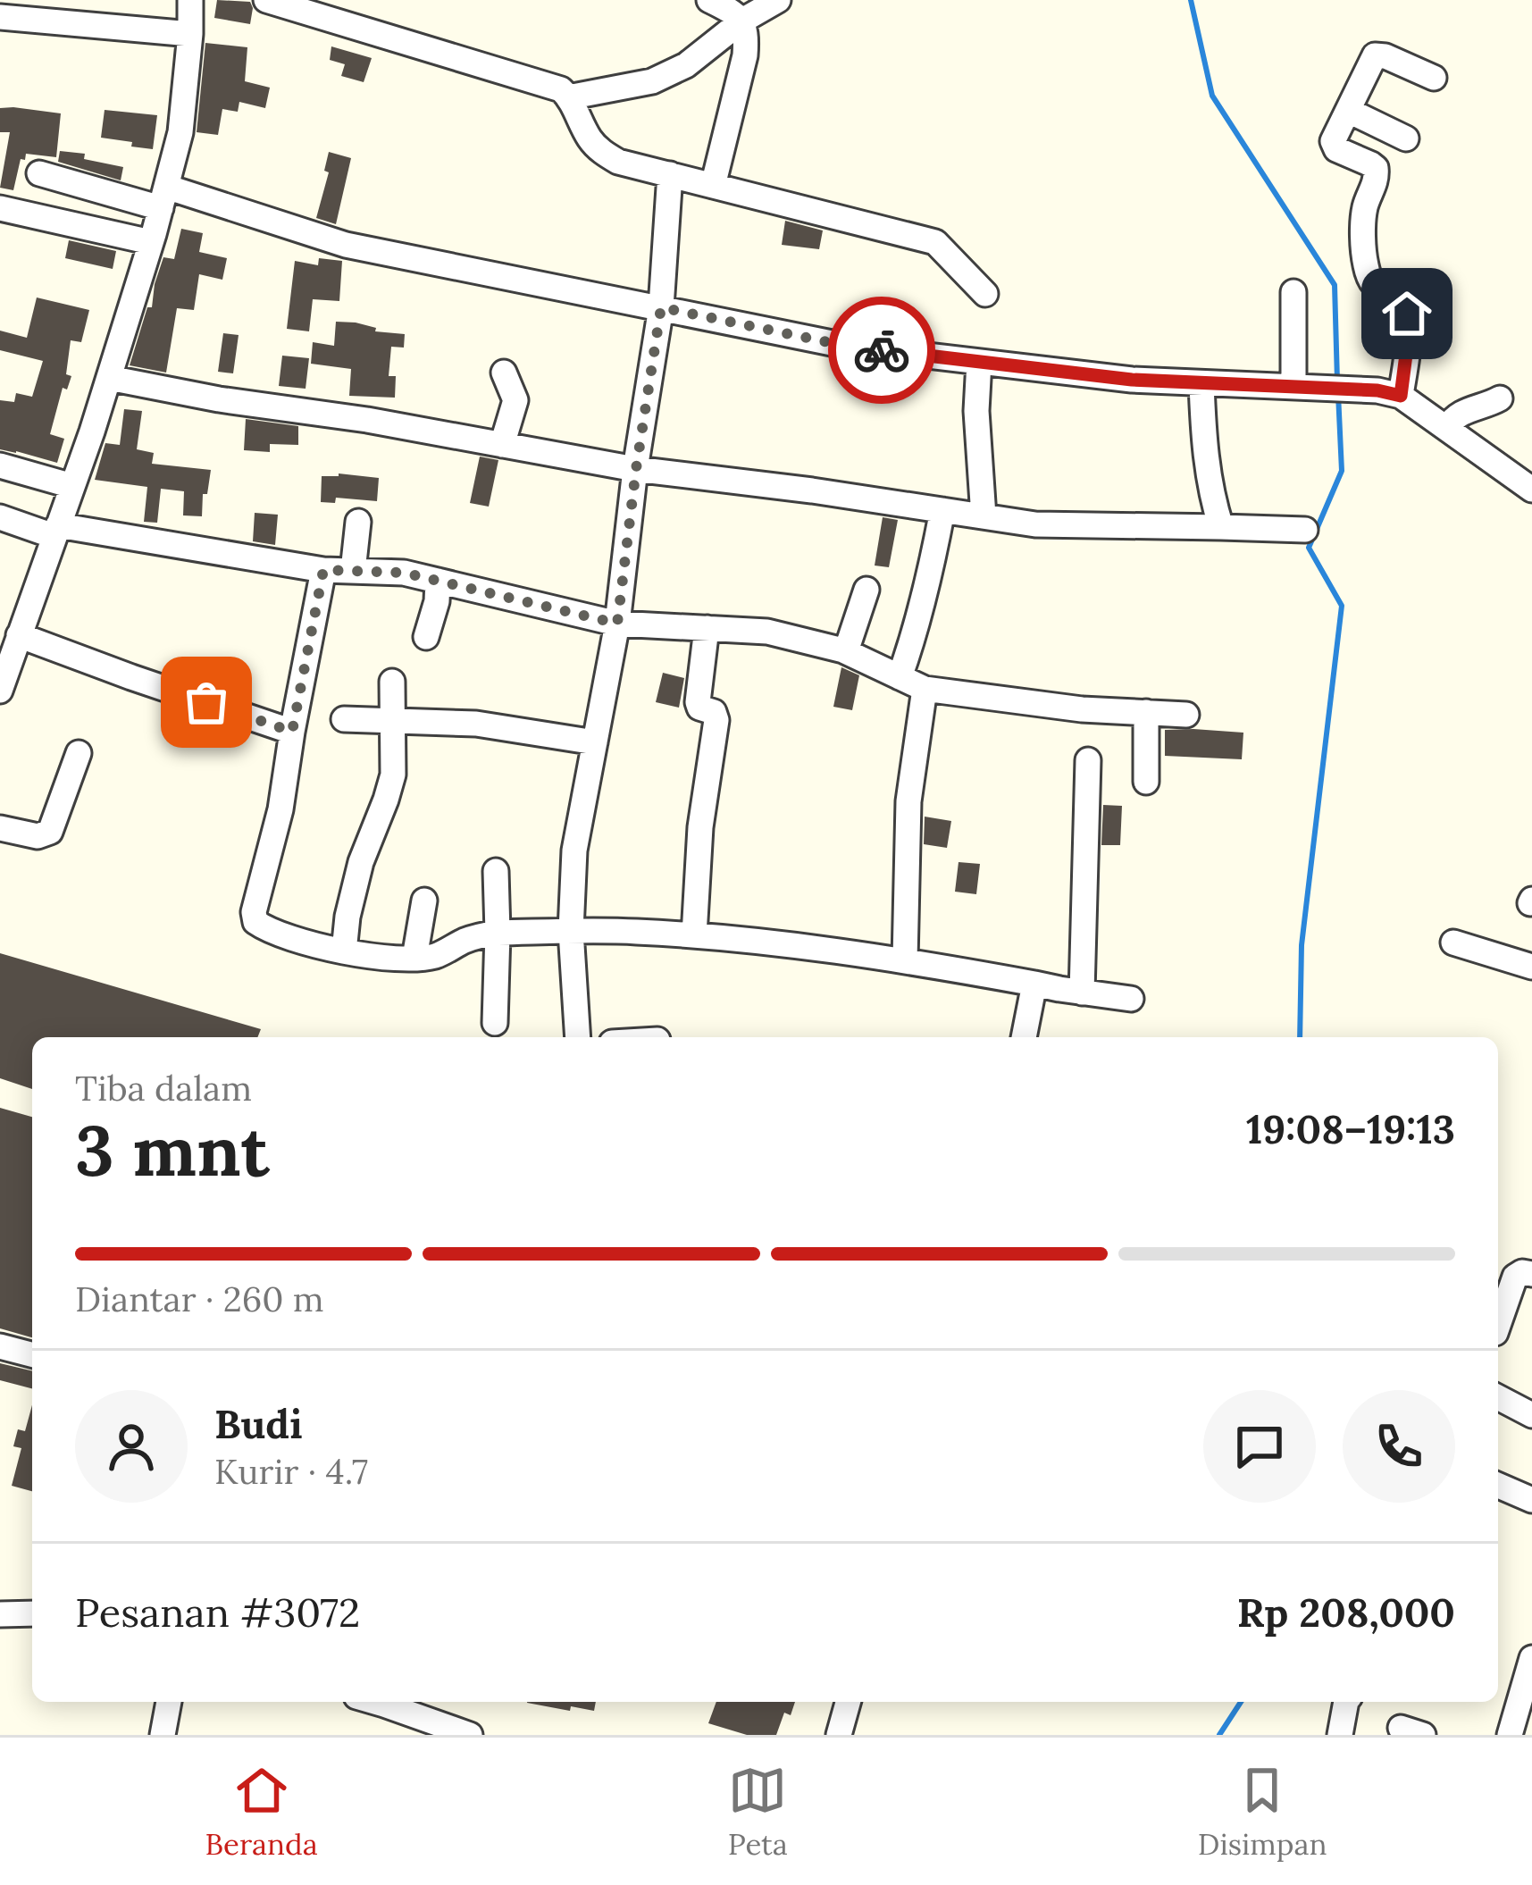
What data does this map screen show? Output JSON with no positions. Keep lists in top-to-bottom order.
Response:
{
  "page": {
    "heading": ["3 mnt", "Tiba dalam", "19:08–19:13"],
    "panel": [
      "Budi",
      "Kurir · 4.7",
      "Pesanan #3072",
      "Rp 208,000"
    ],
    "bar": "Diantar · 260 m",
    "tabs": ["Beranda", "Peta", "Disimpan"]
  }
}
